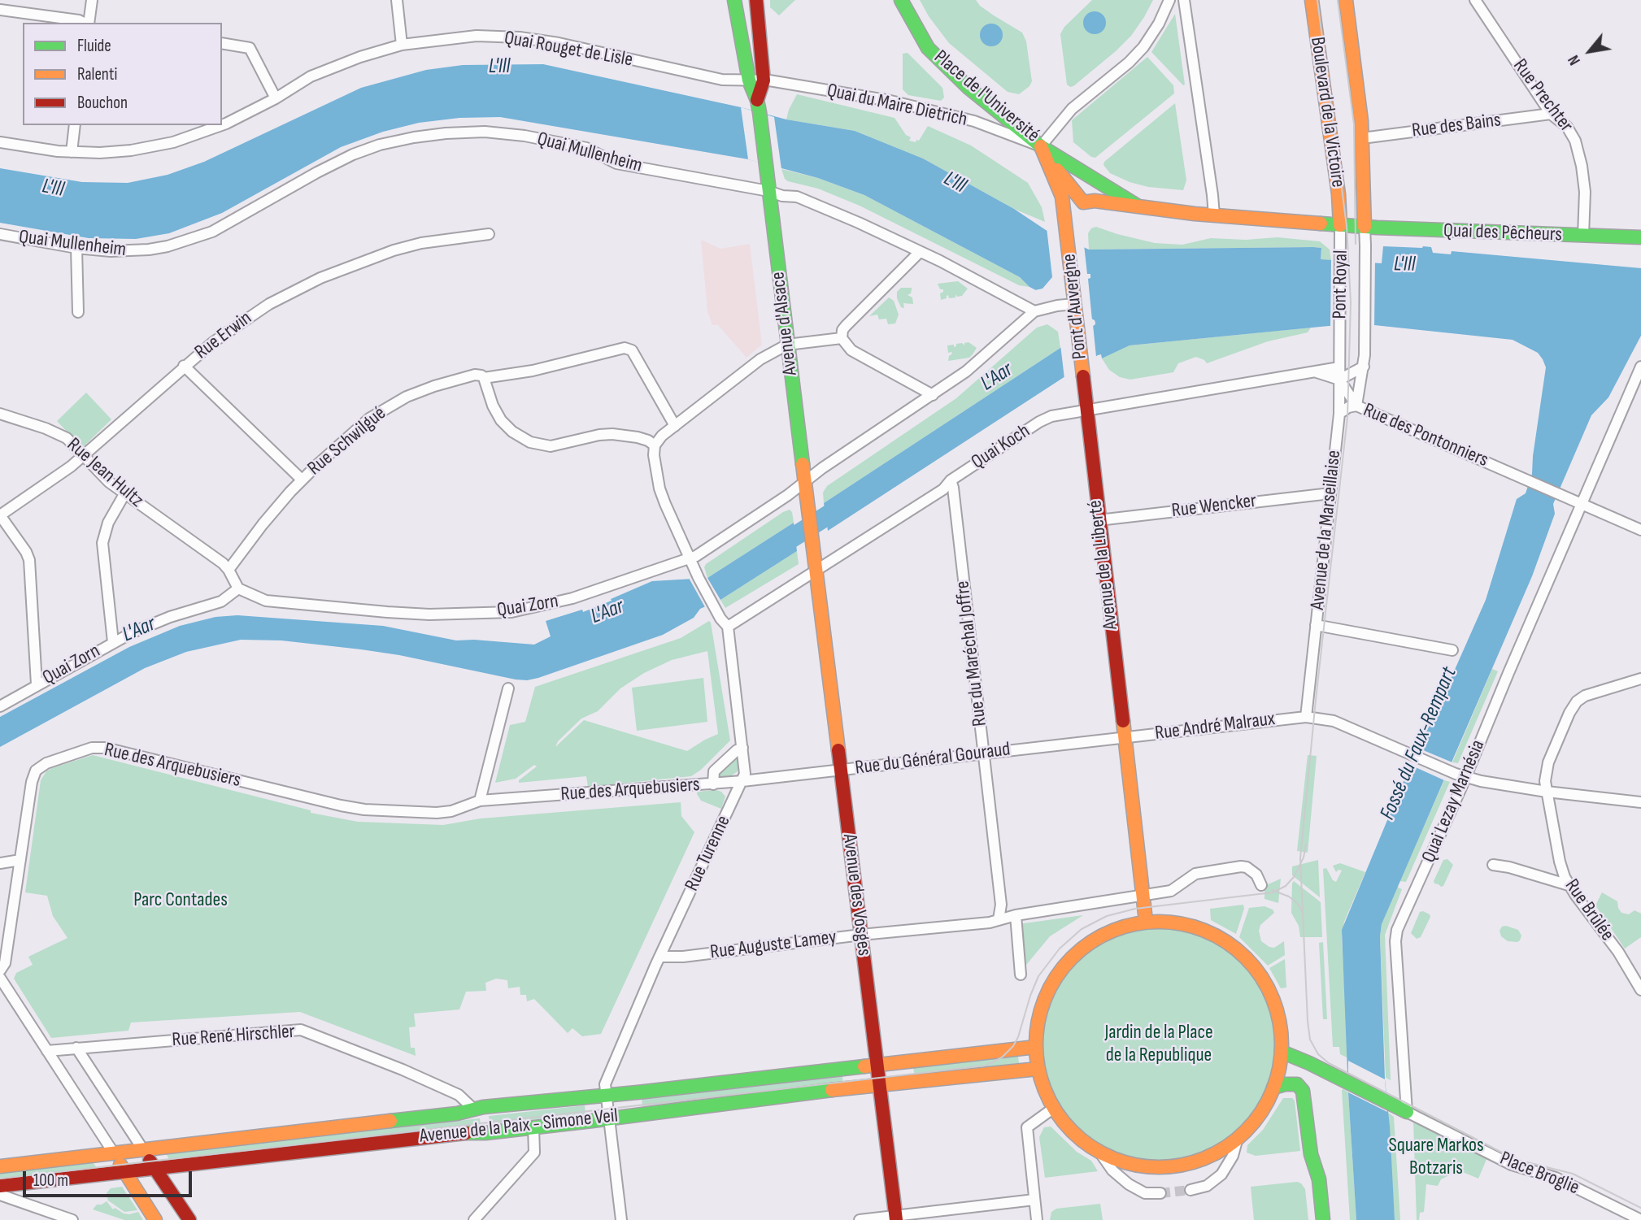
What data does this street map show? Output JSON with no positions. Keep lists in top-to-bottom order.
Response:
{
  "streets": {
    "street": [
      "Quai Rouget de Lisle",
      "Rue Prechter",
      "Place de l'Université",
      "Quai du Maire Dietrich",
      "Boulevard de la Victoire",
      "Rue des Bains",
      "Quai Mullenheim",
      "Quai des Pêcheurs",
      "Pont Royal",
      "Pont d'Auvergne",
      "Avenue d'Alsace",
      "Rue Erwin",
      "Rue des Pontonniers",
      "Rue Schwilgué",
      "Quai Koch",
      "Rue Jean Hultz",
      "Rue Wencker",
      "Avenue de la Marseillaise",
      "Avenue de la Liberté",
      "Quai Zorn",
      "Rue du Maréchal Joffre",
      "Rue André Malraux",
      "Rue du Général Gouraud",
      "Rue des Arquebusiers",
      "Quai Lezay Marnésia",
      "Rue Turenne",
      "Avenue des Vosges",
      "Rue Brûlée",
      "Rue Auguste Lamey",
      "Rue René Hirschler",
      "Avenue de la Paix - Simone Veil",
      "Place Broglie"
    ]
  },
  "crossings": [
    ["Quai Rouget de Lisle", "Quai du Maire Dietrich"],
    ["Rue Prechter", "Rue des Bains"],
    ["Rue Prechter", "Quai des Pêcheurs"],
    ["Place de l'Université", "Quai du Maire Dietrich"],
    ["Quai du Maire Dietrich", "Boulevard de la Victoire"],
    ["Quai du Maire Dietrich", "Quai des Pêcheurs"],
    ["Quai du Maire Dietrich", "Pont Royal"],
    ["Boulevard de la Victoire", "Rue des Bains"],
    ["Boulevard de la Victoire", "Quai des Pêcheurs"],
    ["Boulevard de la Victoire", "Pont Royal"],
    ["Quai Mullenheim", "Avenue d'Alsace"],
    ["Quai Mullenheim", "Quai Zorn"],
    ["Quai des Pêcheurs", "Pont Royal"],
    ["Pont Royal", "Avenue de la Marseillaise"],
    ["Pont d'Auvergne", "Avenue de la Liberté"],
    ["Avenue d'Alsace", "Quai Zorn"],
    ["Avenue d'Alsace", "Avenue des Vosges"],
    ["Rue Erwin", "Rue Jean Hultz"],
    ["Rue des Pontonniers", "Avenue de la Marseillaise"],
    ["Rue des Pontonniers", "Quai Lezay Marnésia"],
    ["Rue Schwilgué", "Rue Jean Hultz"],
    ["Quai Koch", "Avenue de la Marseillaise"],
    ["Quai Koch", "Avenue de la Liberté"],
    ["Quai Koch", "Rue du Maréchal Joffre"],
    ["Quai Koch", "Rue Turenne"],
    ["Quai Koch", "Avenue des Vosges"],
    ["Rue Wencker", "Avenue de la Marseillaise"],
    ["Rue Wencker", "Avenue de la Liberté"],
    ["Avenue de la Marseillaise", "Rue André Malraux"],
    ["Avenue de la Liberté", "Rue André Malraux"],
    ["Avenue de la Liberté", "Rue du Général Gouraud"],
    ["Avenue de la Liberté", "Rue Auguste Lamey"],
    ["Quai Zorn", "Rue Turenne"],
    ["Rue du Maréchal Joffre", "Rue du Général Gouraud"],
    ["Rue du Maréchal Joffre", "Rue Auguste Lamey"],
    ["Rue André Malraux", "Rue du Général Gouraud"],
    ["Rue André Malraux", "Quai Lezay Marnésia"],
    ["Rue André Malraux", "Rue Brûlée"],
    ["Rue du Général Gouraud", "Rue des Arquebusiers"],
    ["Rue du Général Gouraud", "Rue Turenne"],
    ["Rue du Général Gouraud", "Avenue des Vosges"],
    ["Rue des Arquebusiers", "Rue Turenne"],
    ["Quai Lezay Marnésia", "Place Broglie"],
    ["Rue Turenne", "Rue Auguste Lamey"],
    ["Rue Turenne", "Avenue de la Paix - Simone Veil"],
    ["Avenue des Vosges", "Rue Auguste Lamey"],
    ["Avenue des Vosges", "Avenue de la Paix - Simone Veil"],
    ["Rue René Hirschler", "Avenue de la Paix - Simone Veil"]
  ],
  "water": ["L'Ill", "L'Aar", "Fossé du Faux-Rempart"],
  "parks": ["Parc Contades", "Jardin de la Place de la Republique", "Square Markos Botzaris"],
  "legend": ["Fluide", "Ralenti", "Bouchon"],
  "scale_bar": "100 m",
  "north": "bottom left"
}
